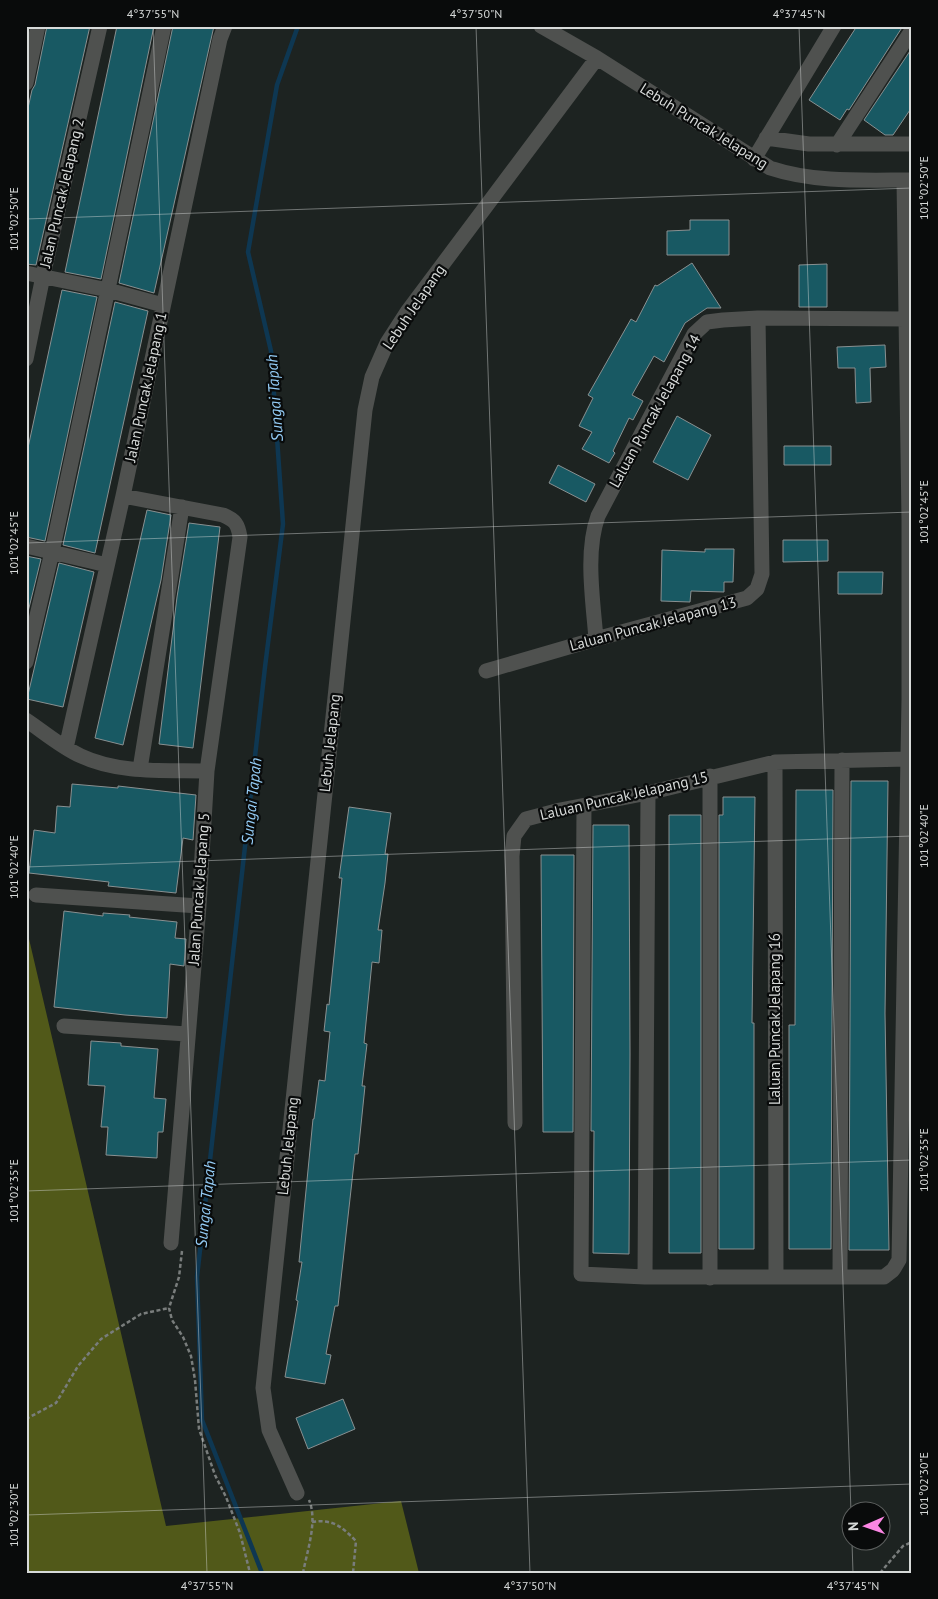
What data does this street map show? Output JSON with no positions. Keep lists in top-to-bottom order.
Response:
{
  "streets": {
    "street": [
      "Lebuh Puncak Jelapang",
      "Jalan Puncak Jelapang 2",
      "Lebuh Jelapang",
      "Jalan Puncak Jelapang 1",
      "Laluan Puncak Jelapang 14",
      "Laluan Puncak Jelapang 13",
      "Laluan Puncak Jelapang 15",
      "Jalan Puncak Jelapang 5",
      "Laluan Puncak Jelapang 16"
    ]
  },
  "crossings": [
    ["Lebuh Puncak Jelapang", "Lebuh Jelapang"],
    ["Laluan Puncak Jelapang 14", "Laluan Puncak Jelapang 13"],
    ["Laluan Puncak Jelapang 15", "Laluan Puncak Jelapang 16"]
  ],
  "water": ["Sungai Tapah"],
  "north": "left",
  "coordinates": [
    "4°37'55\"N",
    "4°37'50\"N",
    "4°37'45\"N",
    "101°02'50\"E",
    "101°02'45\"E",
    "101°02'40\"E",
    "101°02'35\"E",
    "101°02'30\"E"
  ]
}
